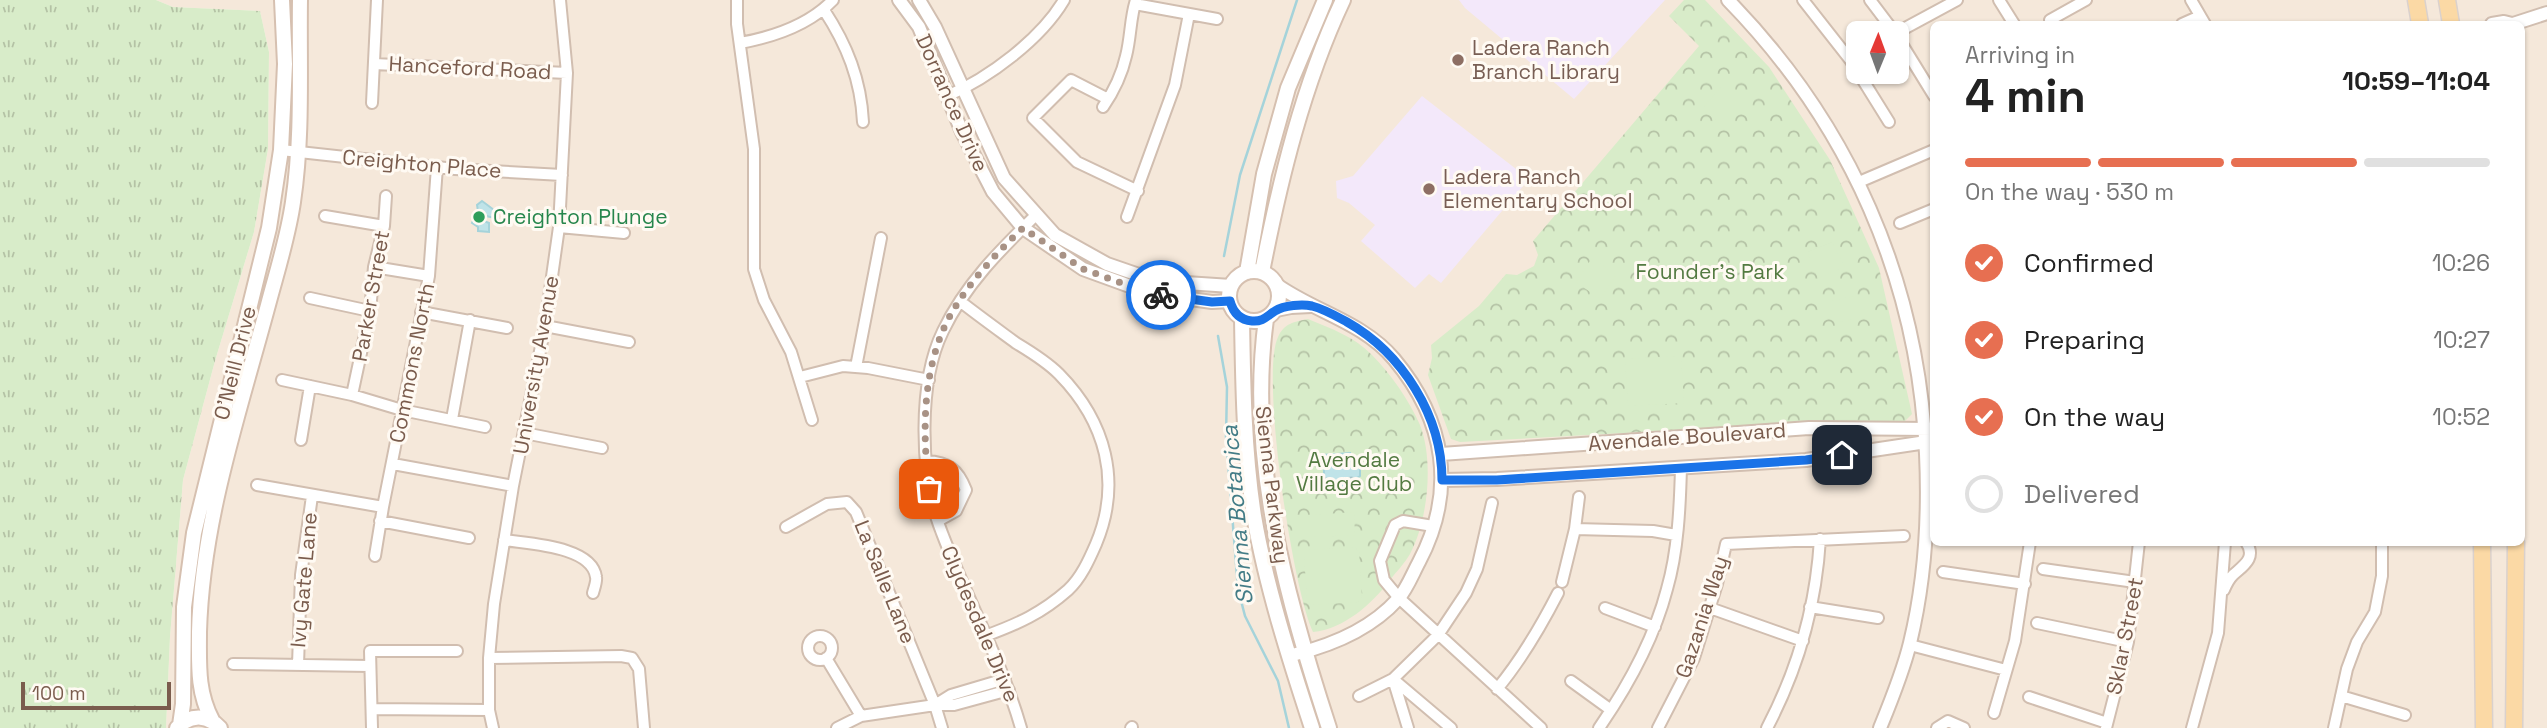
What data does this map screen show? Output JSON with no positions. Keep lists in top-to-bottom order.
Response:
{
  "streets": {
    "main road": ["O'Neill Drive", "Sienna Parkway"],
    "street": [
      "Hanceford Road",
      "Dorrance Drive",
      "Creighton Place",
      "Parker Street",
      "Commons North",
      "University Avenue",
      "Avendale Boulevard",
      "Ivy Gate Lane",
      "La Salle Lane",
      "Gazania Way",
      "Clydesdale Drive",
      "Sklar Street"
    ]
  },
  "crossings": [
    ["Hanceford Road", "University Avenue"],
    ["Dorrance Drive", "Sienna Parkway"],
    ["Dorrance Drive", "Clydesdale Drive"],
    ["Creighton Place", "O'Neill Drive"],
    ["Creighton Place", "Commons North"],
    ["Creighton Place", "University Avenue"]
  ],
  "water": ["Sienna Botanica"],
  "parks": ["Founder's Park", "Avendale Village Club"],
  "places": ["Ladera Ranch Branch Library", "Ladera Ranch Elementary School", "Creighton Plunge"],
  "scale_bar": "100 m",
  "north": "top",
  "page": {
    "heading": ["4 min", "Arriving in", "10:59–11:04"],
    "bar": "On the way · 530 m",
    "list": [
      ["Confirmed", "10:26"],
      ["Preparing", "10:27"],
      ["On the way", "10:52"],
      "Delivered"
    ],
    "scale": "100 m"
  }
}
